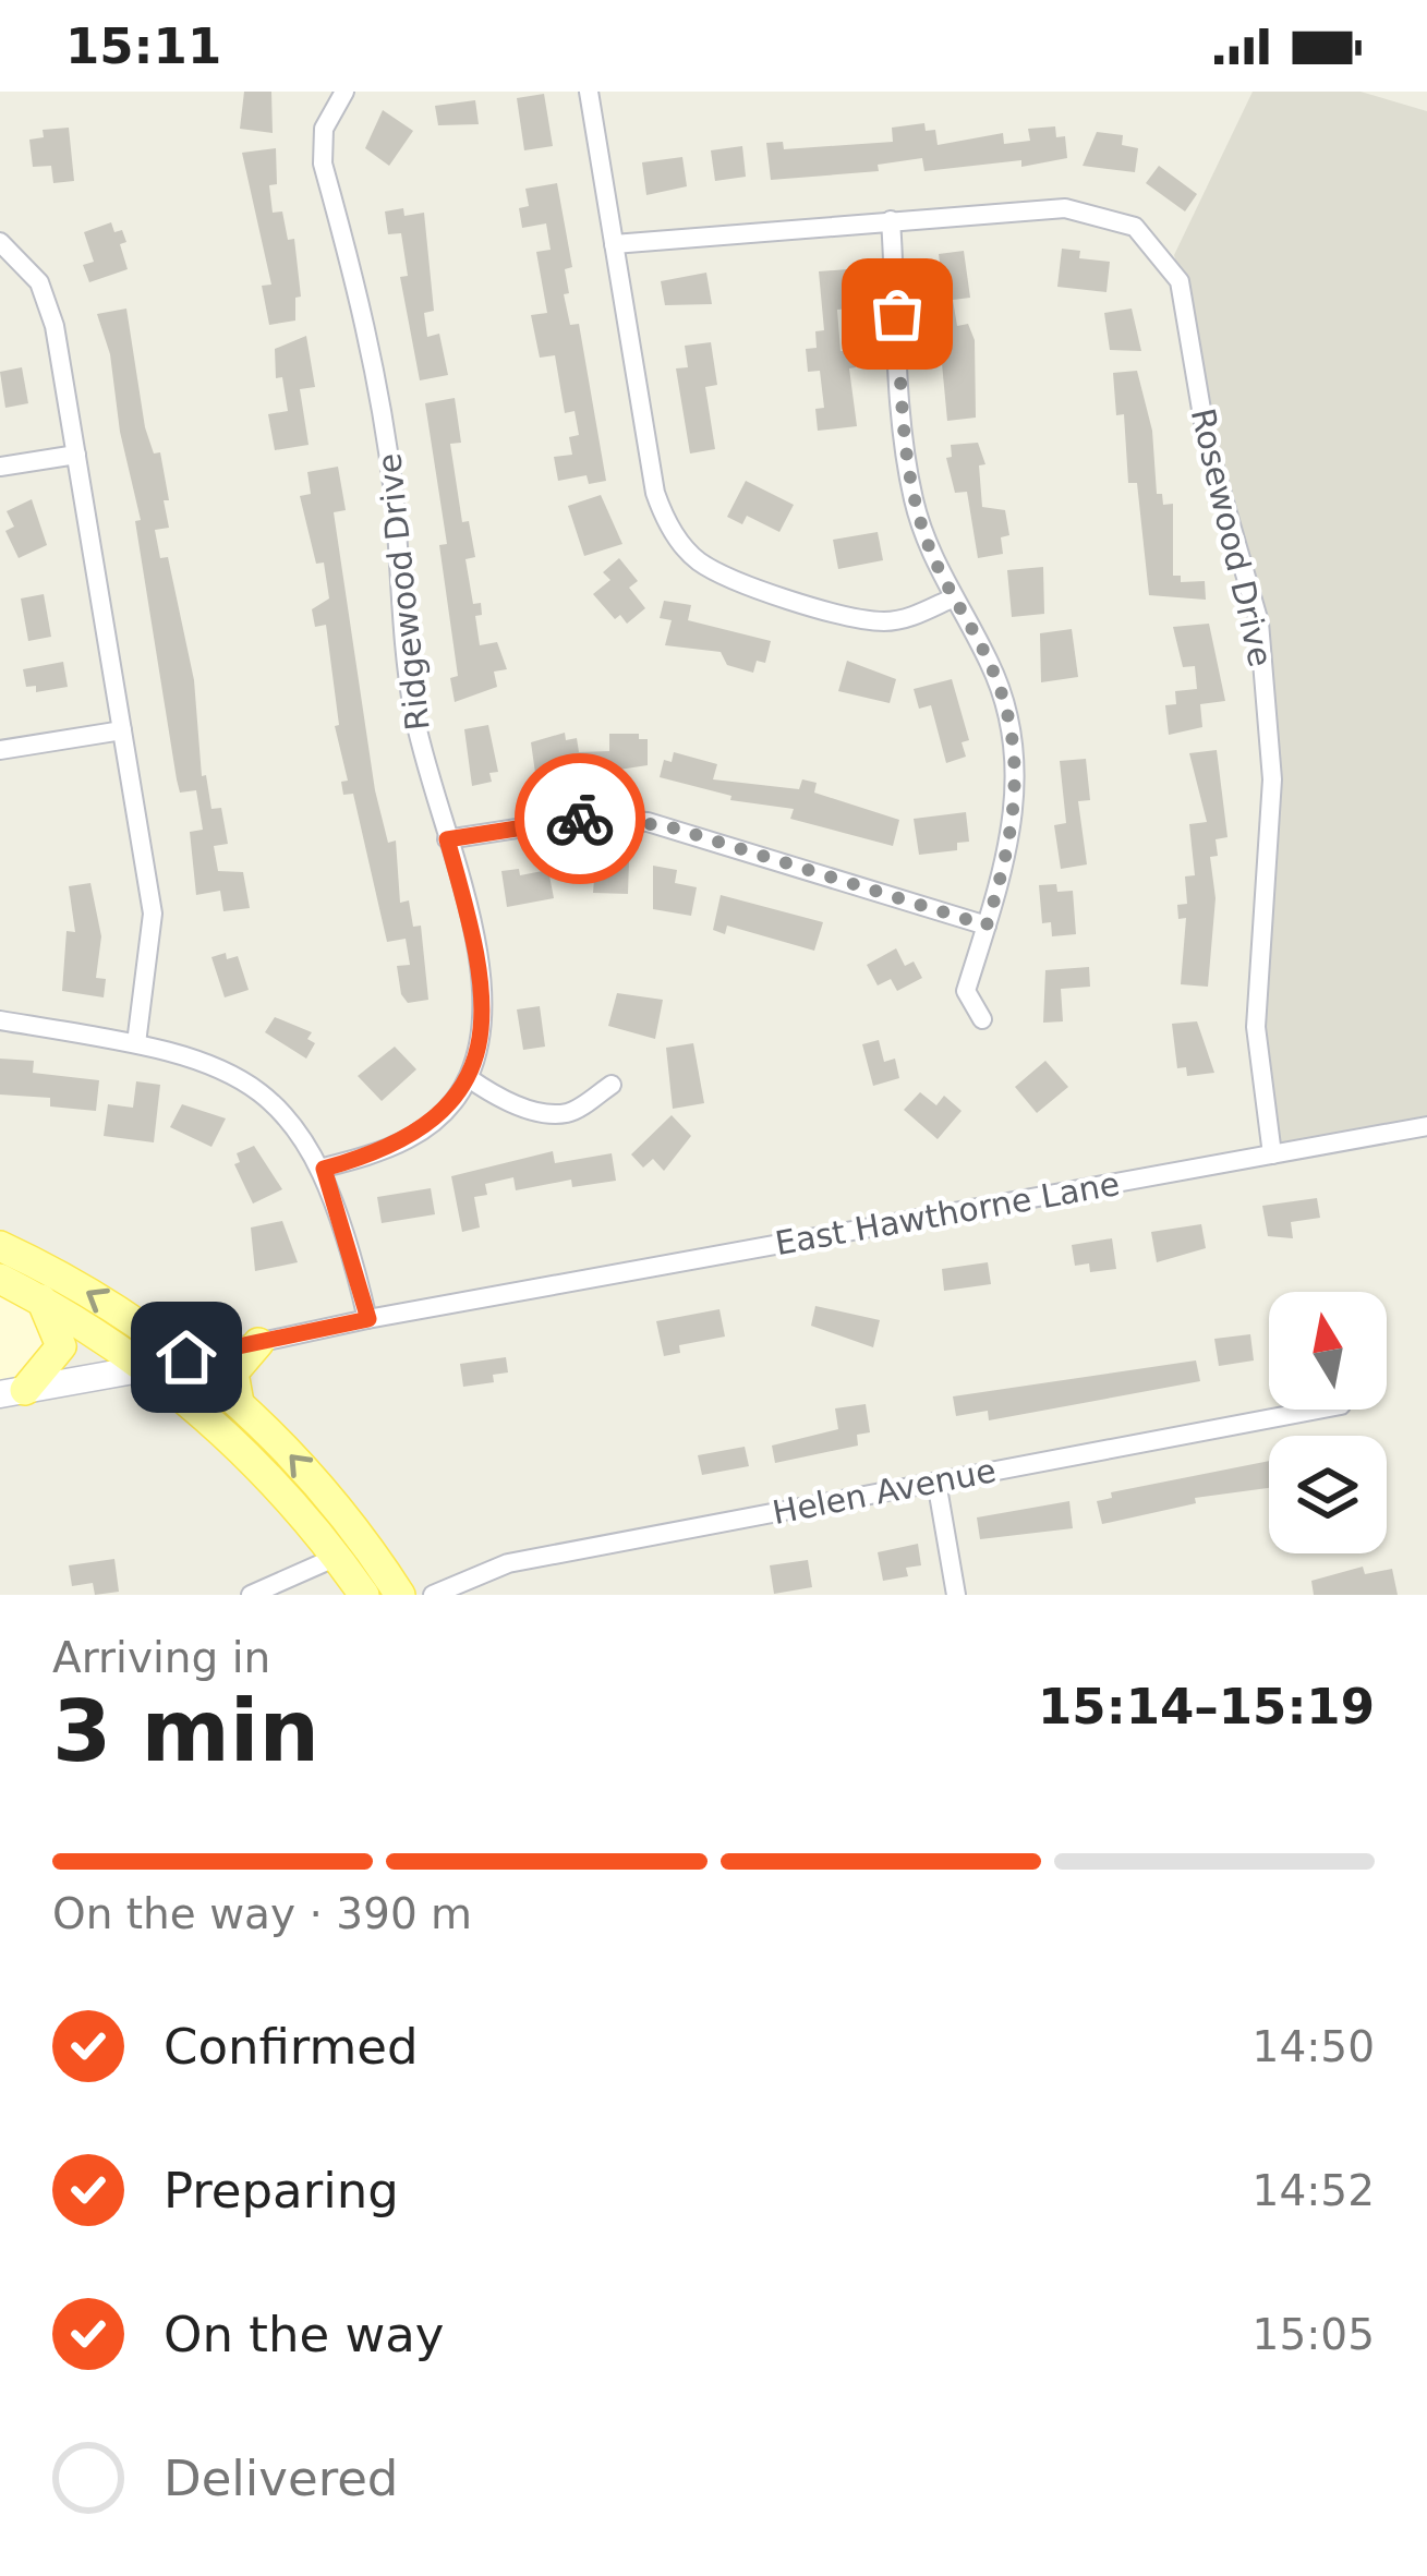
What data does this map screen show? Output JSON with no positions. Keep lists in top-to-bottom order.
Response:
{
  "streets": {
    "street": [
      "Rosewood Drive",
      "Ridgewood Drive",
      "East Hawthorne Lane",
      "Helen Avenue"
    ]
  },
  "crossings": [
    ["Rosewood Drive", "East Hawthorne Lane"]
  ],
  "north": "top",
  "page": {
    "status": "15:11",
    "heading": ["3 min", "Arriving in", "15:14–15:19"],
    "bar": "On the way · 390 m",
    "list": [
      ["Confirmed", "14:50"],
      ["Preparing", "14:52"],
      ["On the way", "15:05"],
      "Delivered"
    ]
  }
}
